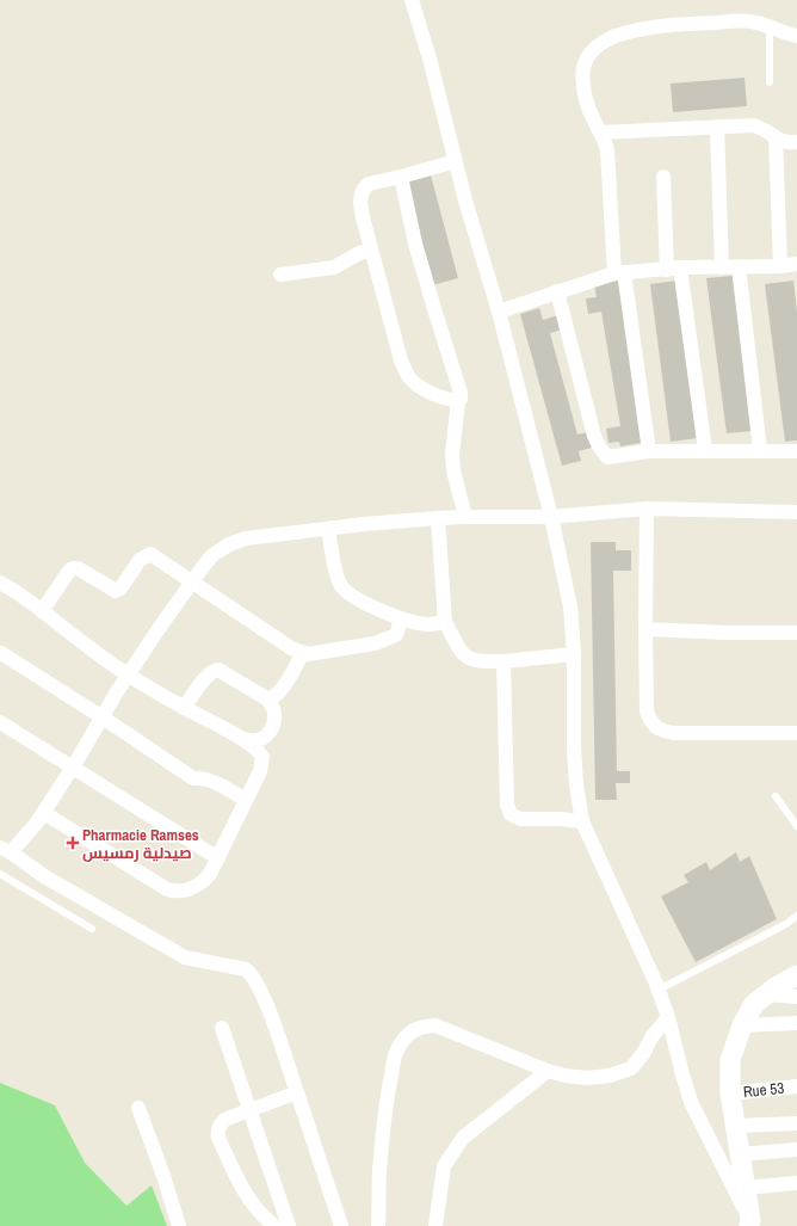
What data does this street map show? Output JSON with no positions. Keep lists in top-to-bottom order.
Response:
{
  "streets": {
    "street": ["Rue 53"]
  },
  "places": {
    "health": ["Pharmacie Ramses صيدلية رمسيس"]
  }
}
